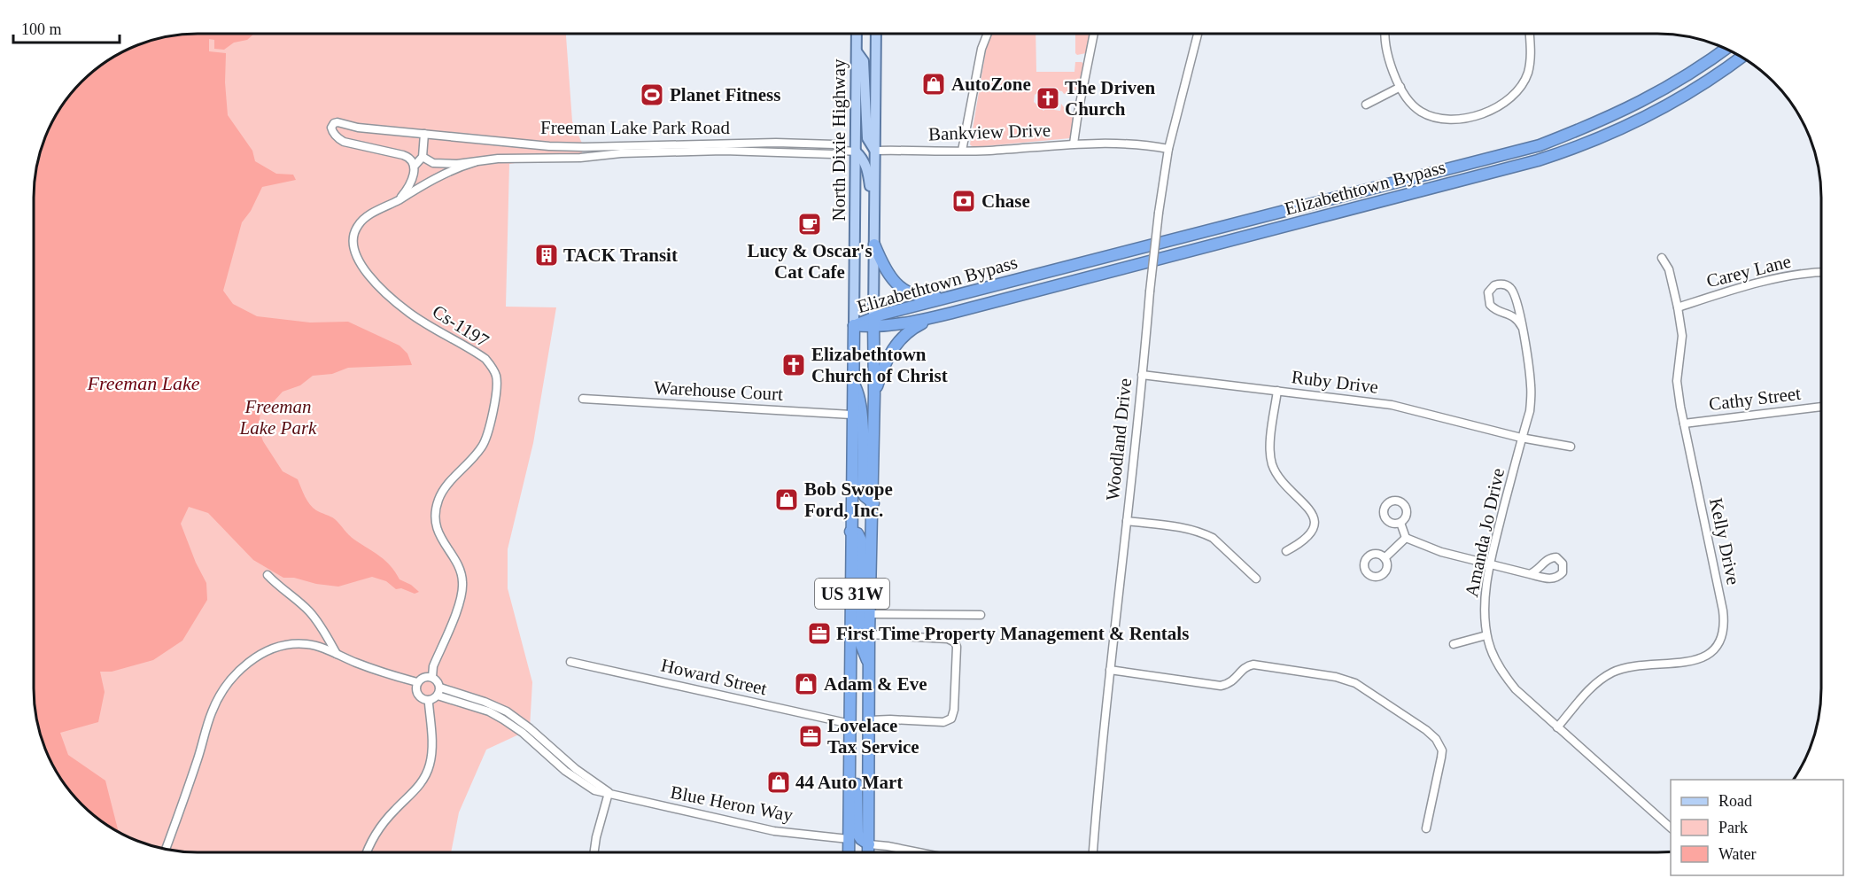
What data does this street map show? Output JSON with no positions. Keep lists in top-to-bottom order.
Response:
{
  "streets": {
    "highway": ["North Dixie Highway", "Elizabethtown Bypass", "US 31W"],
    "street": [
      "Freeman Lake Park Road",
      "Bankview Drive",
      "Carey Lane",
      "Cs-1197",
      "Ruby Drive",
      "Warehouse Court",
      "Cathy Street",
      "Woodland Drive",
      "Amanda Jo Drive",
      "Kelly Drive",
      "Howard Street",
      "Blue Heron Way"
    ]
  },
  "crossings": [
    ["Freeman Lake Park Road", "North Dixie Highway"],
    ["Freeman Lake Park Road", "Cs-1197"],
    ["Bankview Drive", "North Dixie Highway"],
    ["Bankview Drive", "Woodland Drive"],
    ["North Dixie Highway", "Elizabethtown Bypass"],
    ["North Dixie Highway", "Warehouse Court"],
    ["North Dixie Highway", "US 31W"],
    ["North Dixie Highway", "Howard Street"],
    ["North Dixie Highway", "Blue Heron Way"],
    ["Elizabethtown Bypass", "US 31W"],
    ["Carey Lane", "Kelly Drive"],
    ["Cs-1197", "Blue Heron Way"],
    ["Ruby Drive", "Woodland Drive"],
    ["Ruby Drive", "Amanda Jo Drive"],
    ["Cathy Street", "Kelly Drive"],
    ["Amanda Jo Drive", "Kelly Drive"]
  ],
  "water": ["Freeman Lake"],
  "parks": ["Freeman Lake Park"],
  "places": {
    "shop": [
      "AutoZone",
      "Bob Swope Ford, Inc.",
      "Adam & Eve",
      "44 Auto Mart"
    ],
    "sports": ["Planet Fitness"],
    "church": ["The Driven Church", "Elizabethtown Church of Christ"],
    "bank": ["Chase"],
    "cafe": ["Lucy & Oscar's Cat Cafe"],
    "building": ["TACK Transit"],
    "office": ["First Time Property Management & Rentals", "Lovelace Tax Service"]
  },
  "legend": ["Road", "Park", "Water"],
  "scale_bar": "100 m"
}
